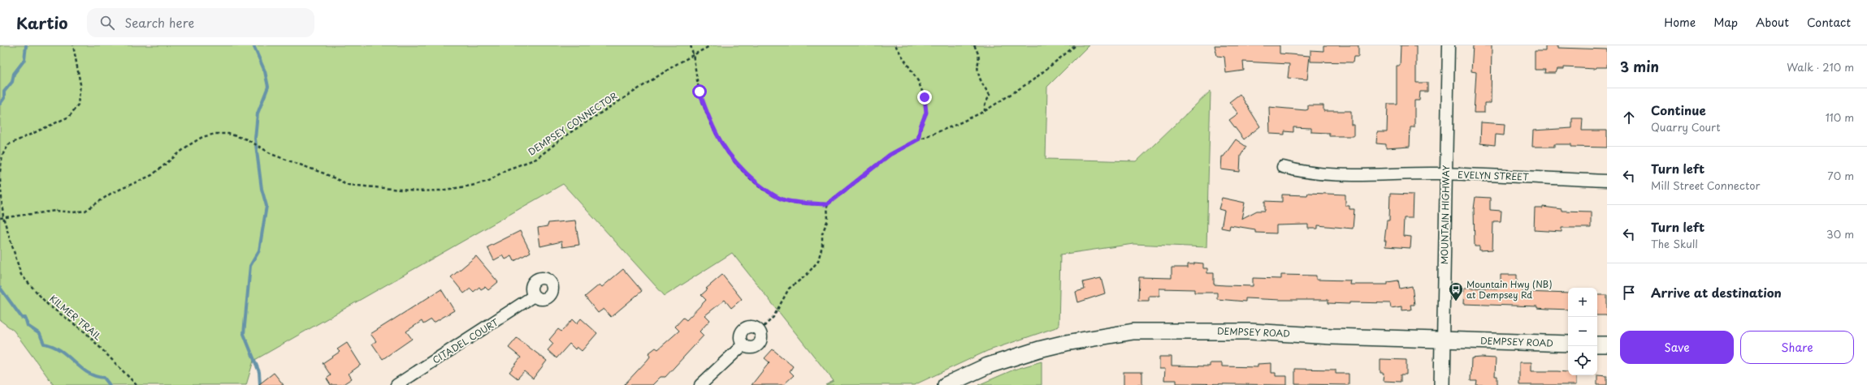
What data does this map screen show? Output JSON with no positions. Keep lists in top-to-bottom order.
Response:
{
  "streets": {
    "street": [
      "EVELYN STREET",
      "MOUNTAIN HIGHWAY",
      "DEMPSEY ROAD",
      "CITADEL COURT"
    ],
    "path": ["DEMPSEY CONNECTOR", "KILMER TRAIL"]
  },
  "crossings": [
    ["DEMPSEY CONNECTOR", "KILMER TRAIL"],
    ["EVELYN STREET", "MOUNTAIN HIGHWAY"],
    ["MOUNTAIN HIGHWAY", "DEMPSEY ROAD"]
  ],
  "places": {
    "bus stop": ["Mountain Hwy (NB) at Dempsey Rd"]
  },
  "page": {
    "header": "Kartio",
    "search": "Search here",
    "nav": [
      "Home",
      "Map",
      "About",
      "Contact"
    ],
    "heading": ["3 min", "Walk · 210 m"],
    "list": [
      ["Continue", "Quarry Court", "110 m"],
      ["Turn left", "Mill Street Connector", "70 m"],
      ["Turn left", "The Skull", "30 m"],
      "Arrive at destination"
    ],
    "map_buttons": ["+", "−"],
    "buttons": ["Save", "Share"]
  }
}
